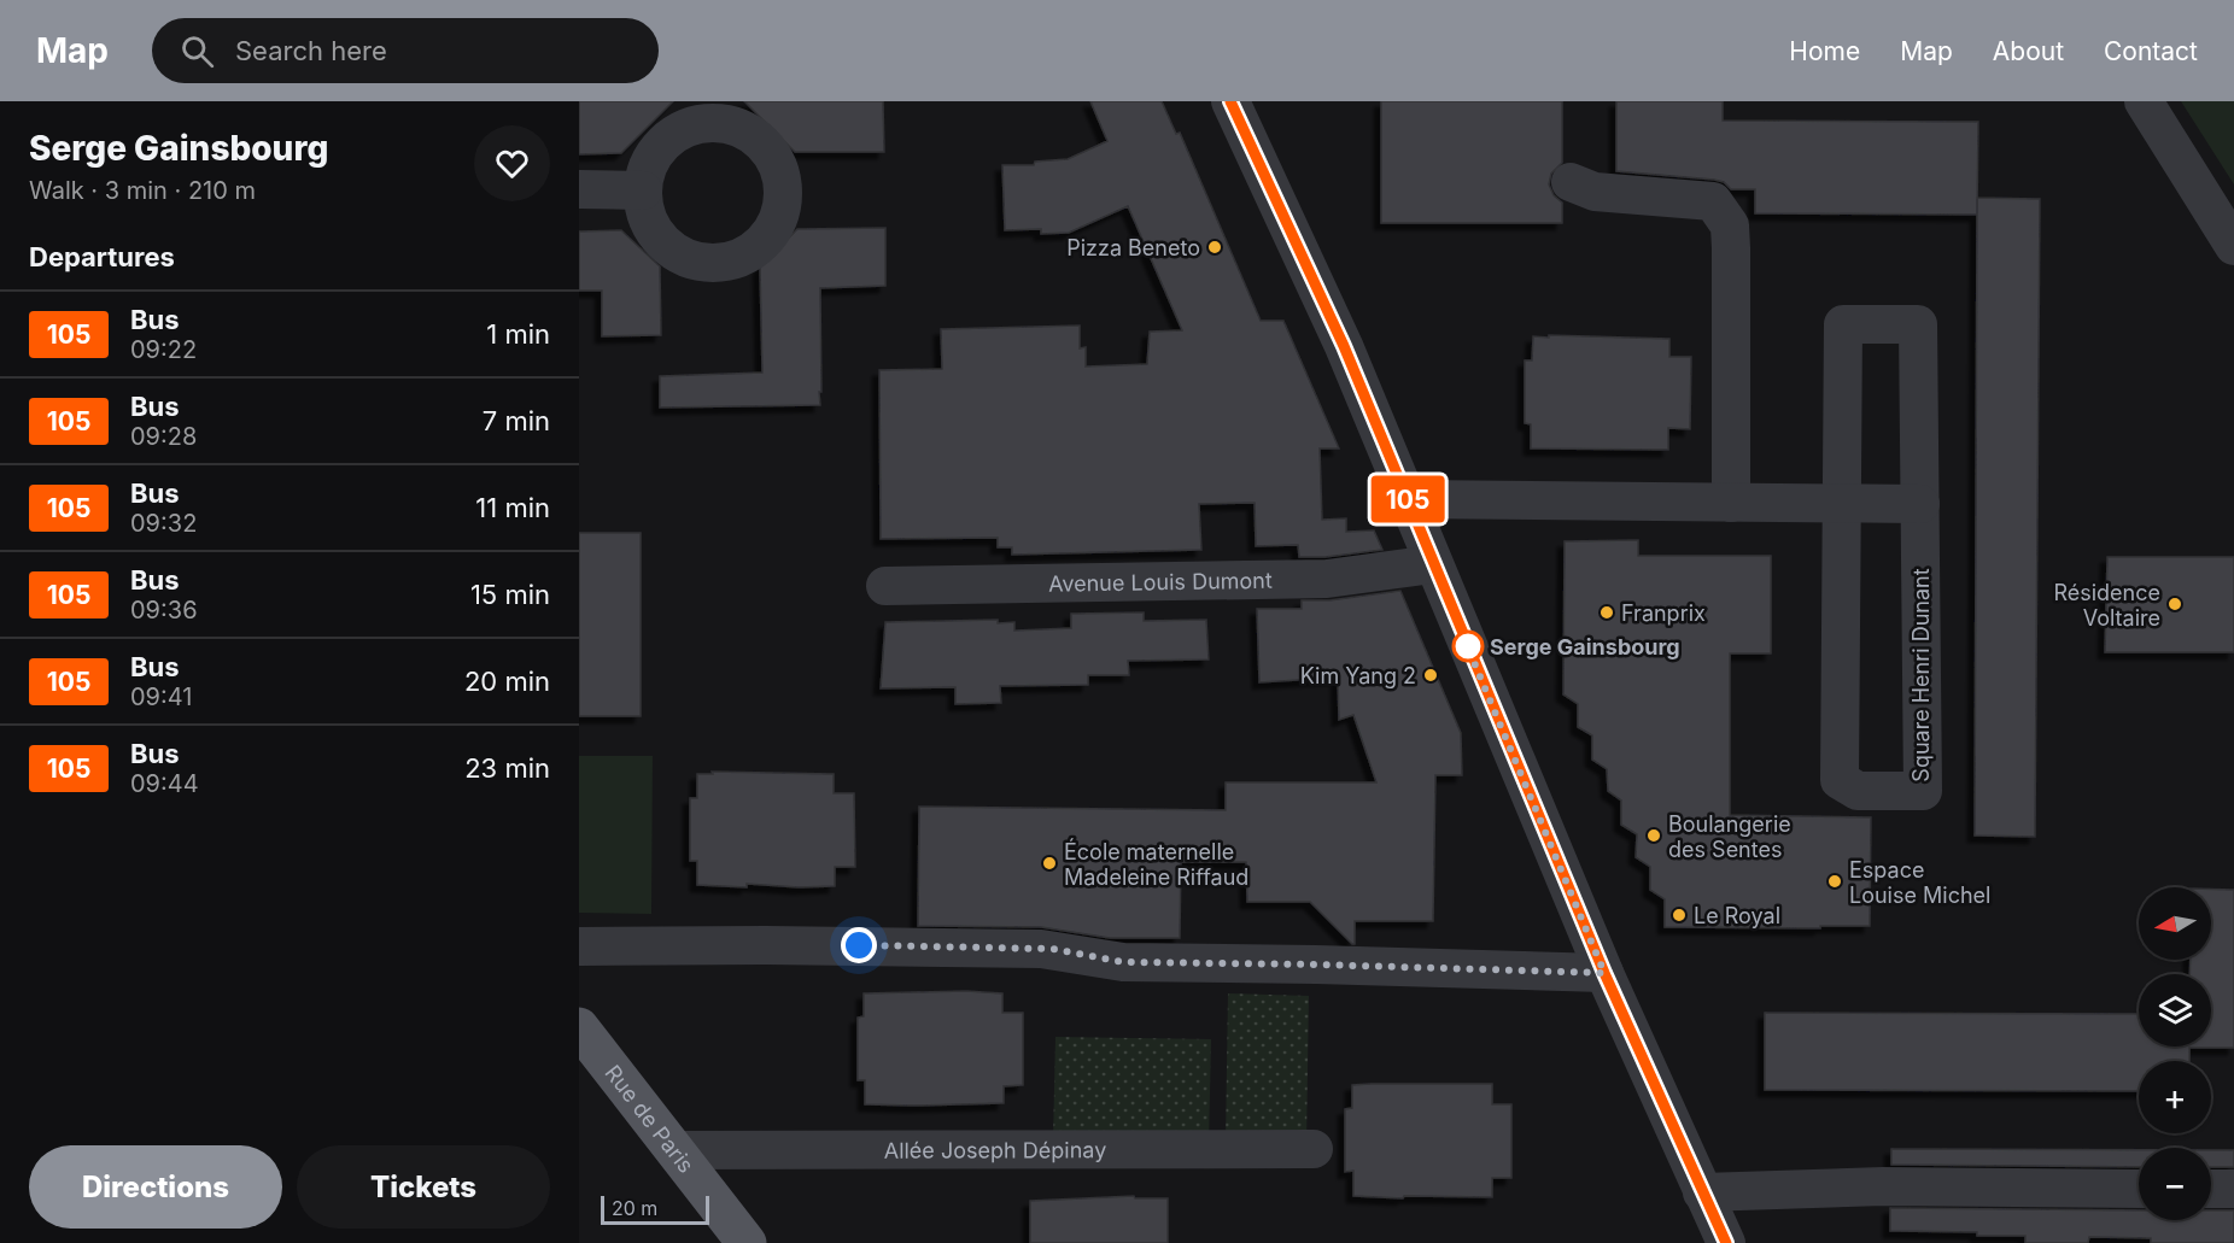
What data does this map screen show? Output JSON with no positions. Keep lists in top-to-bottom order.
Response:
{
  "streets": {
    "main road": ["Rue de Paris"],
    "street": ["Avenue Louis Dumont", "Square Henri Dunant", "Allée Joseph Dépinay"]
  },
  "crossings": [
    ["Rue de Paris", "Allée Joseph Dépinay"]
  ],
  "places": [
    "Pizza Beneto",
    "Résidence Voltaire",
    "Franprix",
    "Serge Gainsbourg",
    "Kim Yang 2",
    "Boulangerie des Sentes",
    "École maternelle Madeleine Riffaud",
    "Espace Louise Michel",
    "Le Royal"
  ],
  "lines": ["bus line 105"],
  "scale_bar": "20 m",
  "north": "left",
  "page": {
    "header": "Map",
    "search": "Search here",
    "nav": [
      "Home",
      "Map",
      "About",
      "Contact"
    ],
    "heading": [
      ["Serge Gainsbourg", "Walk · 3 min · 210 m"],
      "Departures"
    ],
    "on_map": "105",
    "list": [
      {
        "mark": "105",
        "name": "Bus",
        "note": "09:22",
        "value": "1 min"
      },
      {
        "mark": "105",
        "name": "Bus",
        "note": "09:28",
        "value": "7 min"
      },
      {
        "mark": "105",
        "name": "Bus",
        "note": "09:32",
        "value": "11 min"
      },
      {
        "mark": "105",
        "name": "Bus",
        "note": "09:36",
        "value": "15 min"
      },
      {
        "mark": "105",
        "name": "Bus",
        "note": "09:41",
        "value": "20 min"
      },
      {
        "mark": "105",
        "name": "Bus",
        "note": "09:44",
        "value": "23 min"
      }
    ],
    "map_buttons": ["+", "−"],
    "buttons": ["Directions", "Tickets"],
    "scale": "20 m"
  }
}
